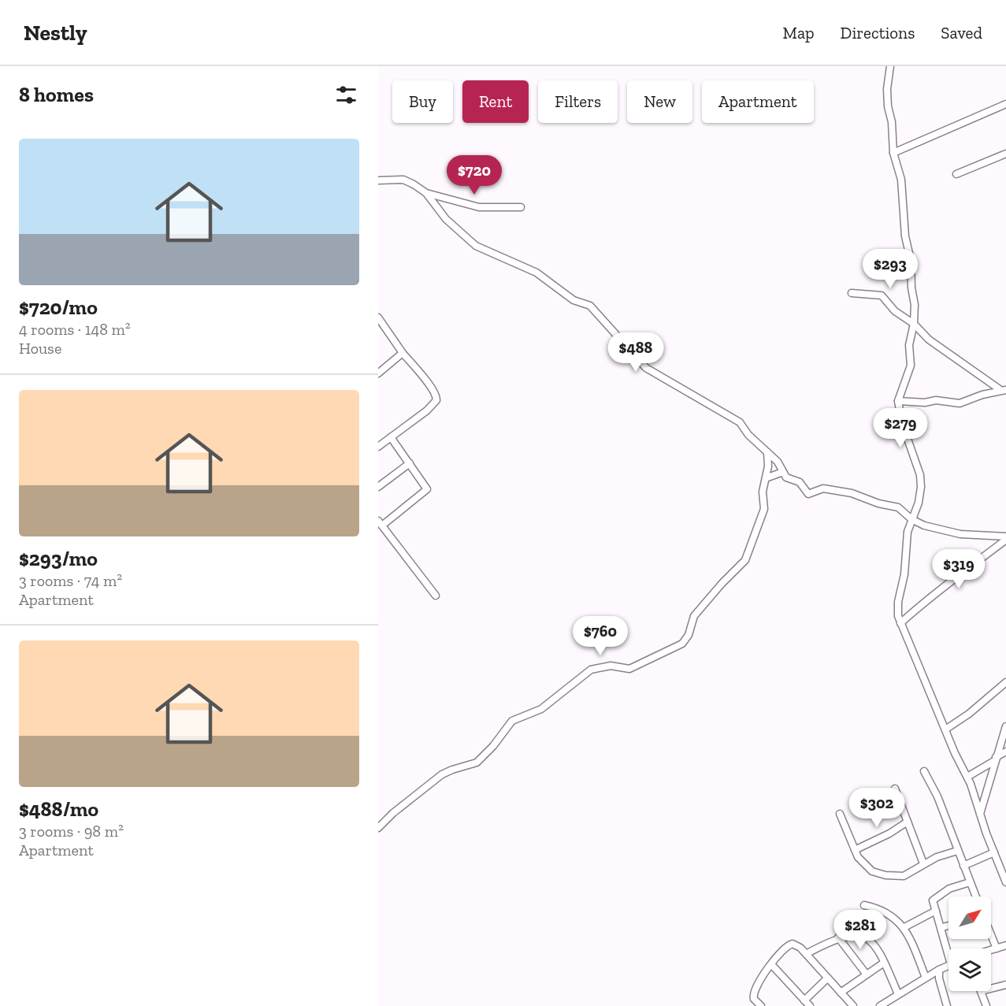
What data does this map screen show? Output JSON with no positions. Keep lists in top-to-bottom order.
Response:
{
  "north": "top right",
  "page": {
    "header": "Nestly",
    "nav": ["Map", "Directions", "Saved"],
    "heading": "8 homes",
    "chip": [
      "Buy",
      "Rent",
      "Filters",
      "New",
      "Apartment"
    ],
    "list": [
      {
        "name": "$720/mo",
        "note": "4 rooms · 148 m² · House"
      },
      {
        "name": "$293/mo",
        "note": "3 rooms · 74 m² · Apartment"
      },
      {
        "name": "$488/mo",
        "note": "3 rooms · 98 m² · Apartment"
      }
    ],
    "price": [
      "$720",
      "$293",
      "$488",
      "$279",
      "$319",
      "$760",
      "$302",
      "$281"
    ]
  }
}
